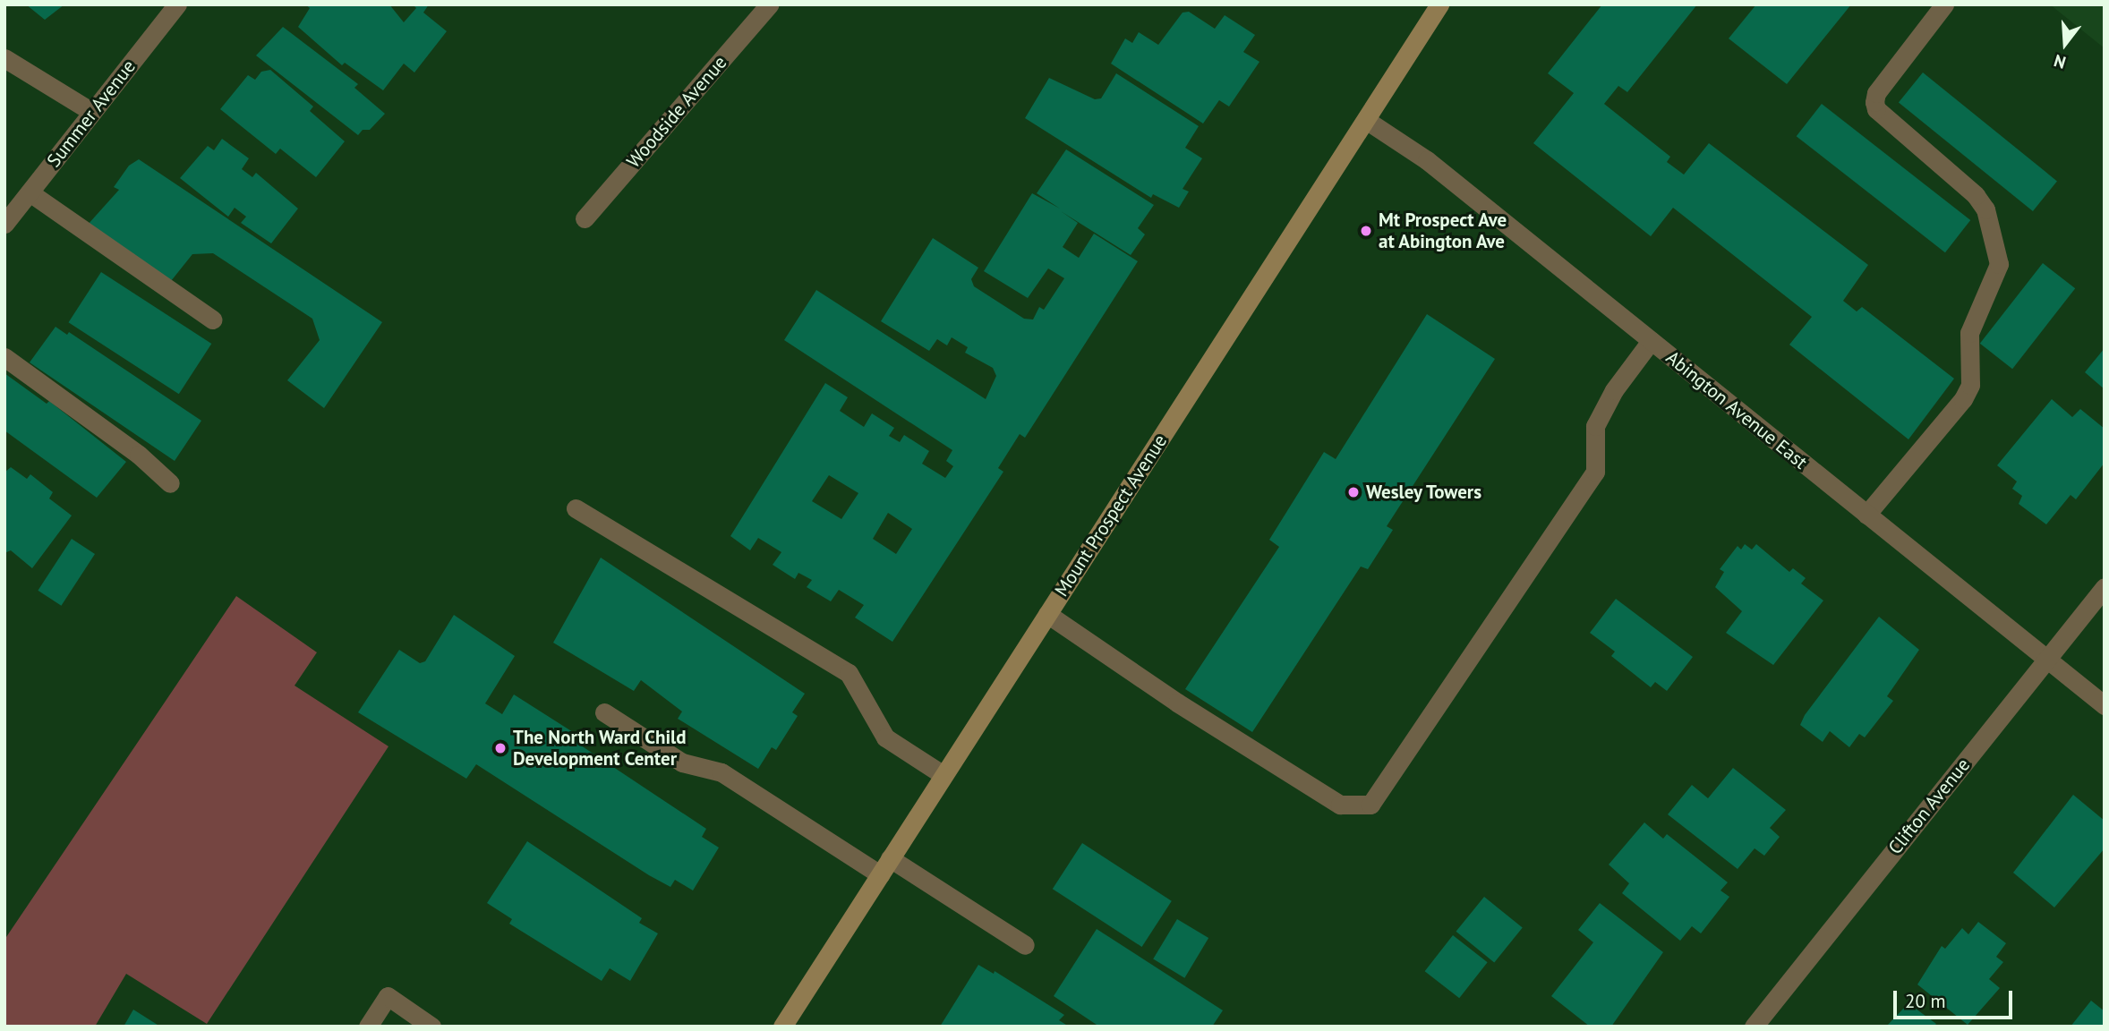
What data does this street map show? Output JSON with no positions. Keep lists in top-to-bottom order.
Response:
{
  "streets": {
    "main road": ["Mount Prospect Avenue"],
    "street": [
      "Woodside Avenue",
      "Summer Avenue",
      "Abington Avenue East",
      "Clifton Avenue"
    ]
  },
  "crossings": [
    ["Abington Avenue East", "Mount Prospect Avenue"],
    ["Abington Avenue East", "Clifton Avenue"]
  ],
  "places": ["Mt Prospect Ave at Abington Ave", "Wesley Towers", "The North Ward Child Development Center"],
  "scale_bar": "20 m",
  "north": "bottom"
}
